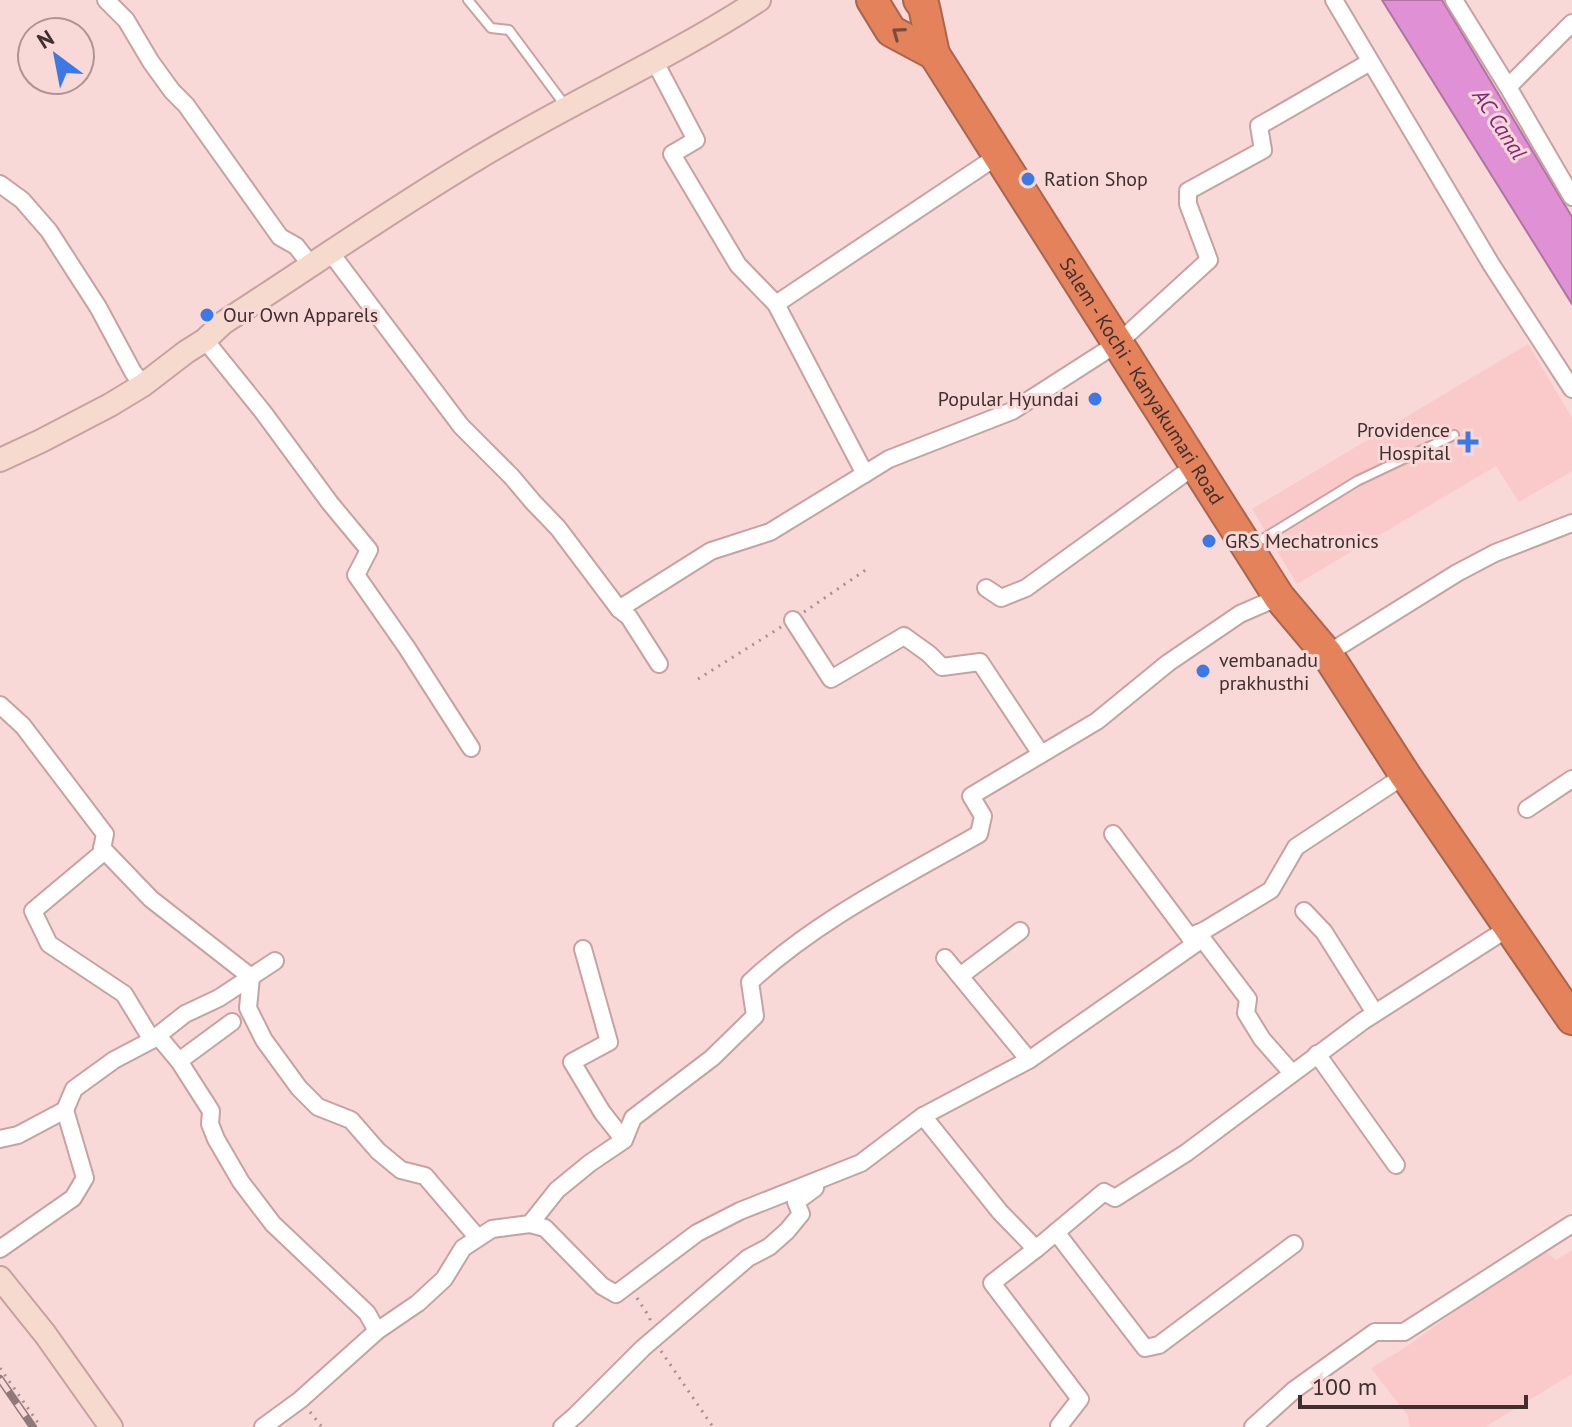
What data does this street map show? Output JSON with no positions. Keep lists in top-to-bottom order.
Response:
{
  "streets": {
    "highway": ["Salem - Kochi - Kanyakumari Road"]
  },
  "water": ["AC Canal"],
  "places": {
    "other": [
      "Ration Shop",
      "Our Own Apparels",
      "Popular Hyundai",
      "GRS Mechatronics",
      "vembanadu prakhusthi"
    ],
    "health": ["Providence Hospital"]
  },
  "scale_bar": "100 m",
  "north": "top left"
}
